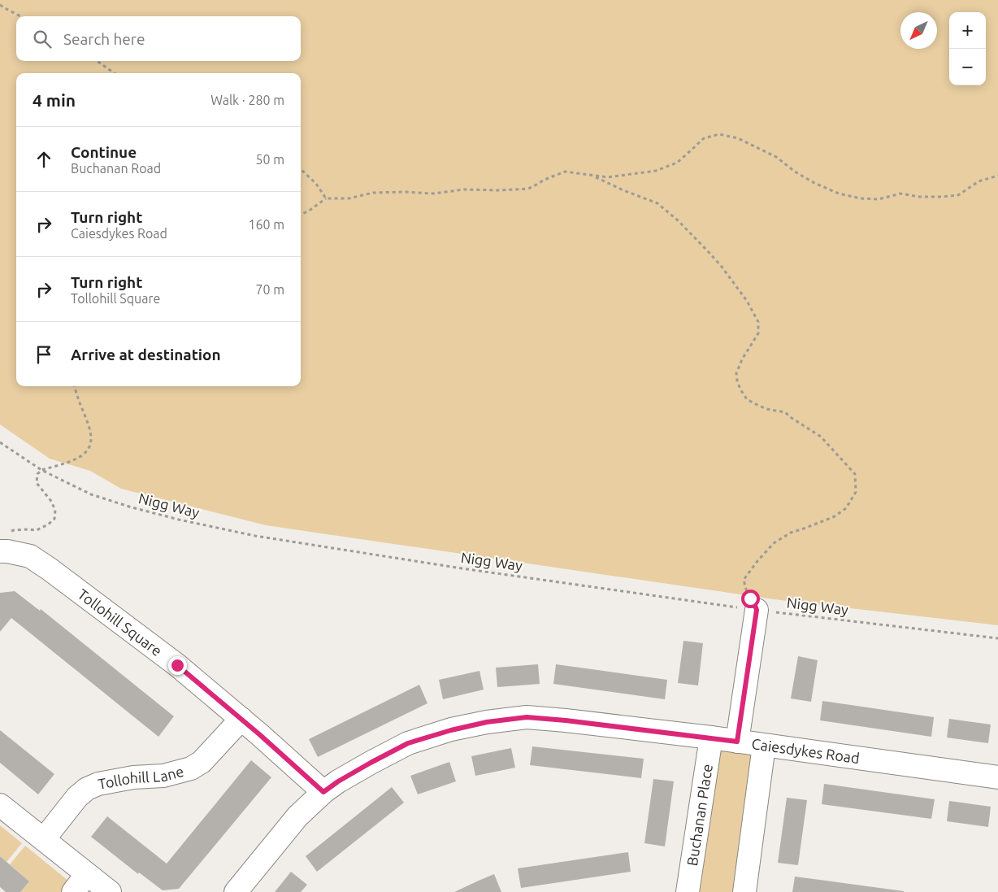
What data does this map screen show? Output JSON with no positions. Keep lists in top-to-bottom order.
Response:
{
  "streets": {
    "street": [
      "Tollohill Square",
      "Caiesdykes Road",
      "Tollohill Lane",
      "Buchanan Place"
    ],
    "path": ["Nigg Way"]
  },
  "crossings": [
    ["Tollohill Square", "Caiesdykes Road"],
    ["Tollohill Square", "Tollohill Lane"],
    ["Caiesdykes Road", "Buchanan Place"]
  ],
  "north": "bottom left",
  "page": {
    "map_buttons": ["+", "−"],
    "search": "Search here",
    "heading": ["4 min", "Walk · 280 m"],
    "list": [
      ["Continue", "Buchanan Road", "50 m"],
      ["Turn right", "Caiesdykes Road", "160 m"],
      ["Turn right", "Tollohill Square", "70 m"],
      "Arrive at destination"
    ]
  }
}
